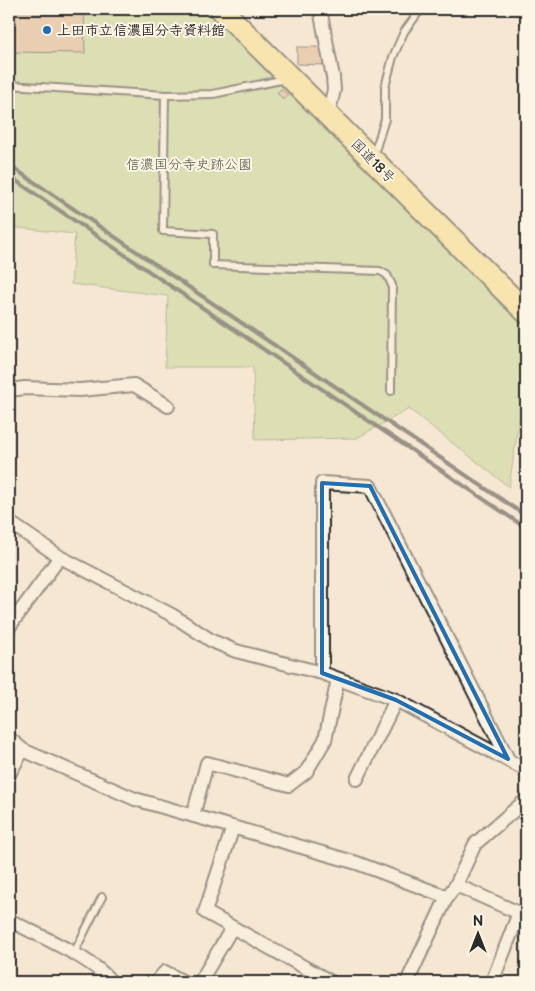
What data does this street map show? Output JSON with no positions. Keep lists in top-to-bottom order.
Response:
{
  "streets": {
    "highway": ["国道18号"]
  },
  "parks": ["信濃国分寺史跡公園"],
  "places": ["上田市立信濃国分寺資料館"],
  "north": "top"
}
